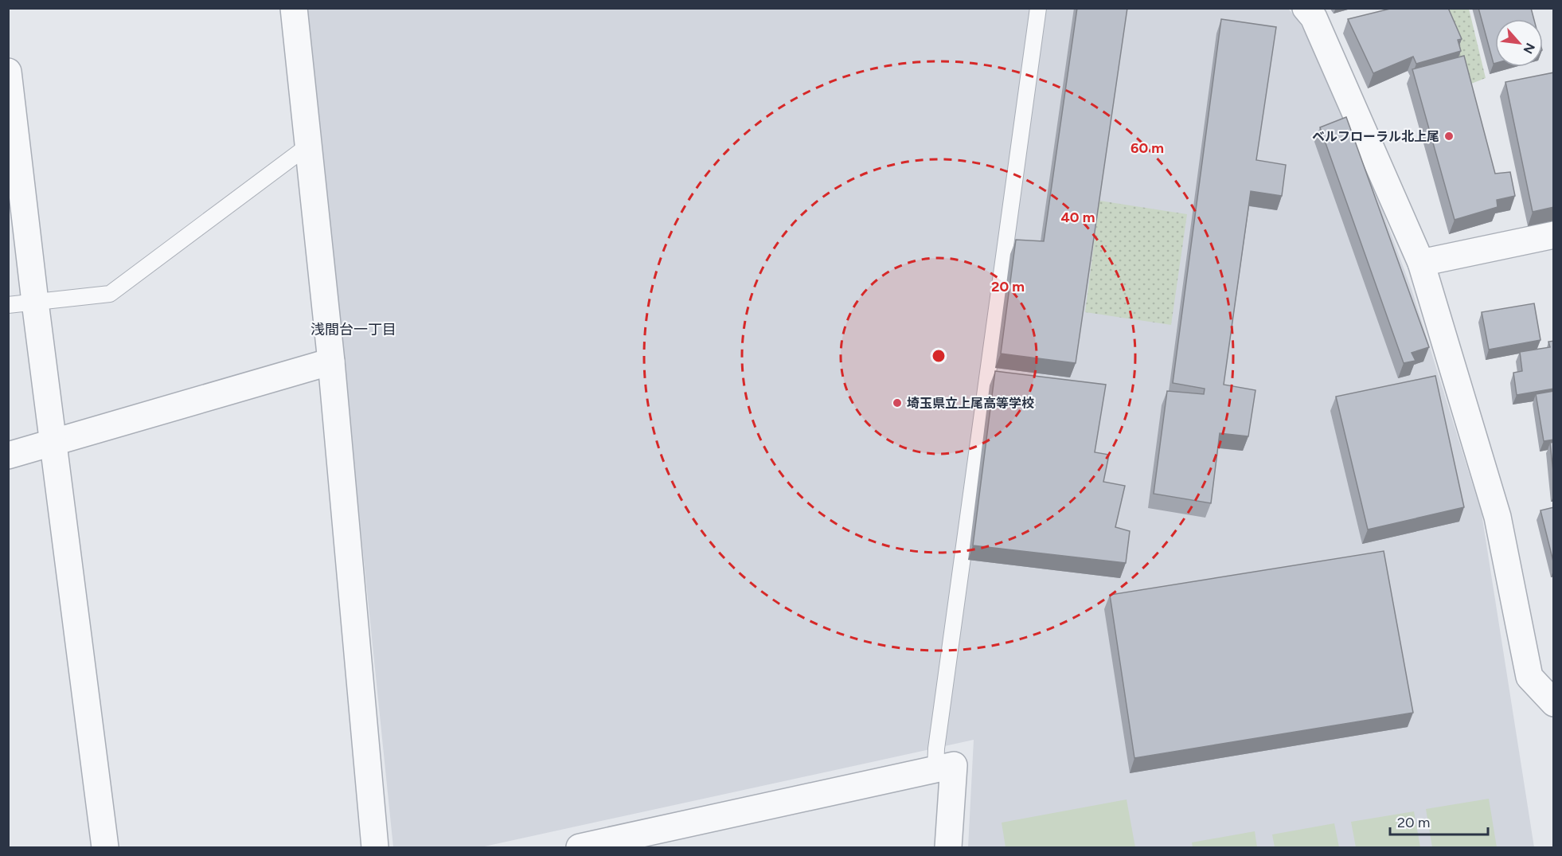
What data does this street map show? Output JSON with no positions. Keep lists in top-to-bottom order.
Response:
{
  "districts": ["浅間台一丁目"],
  "places": ["ベルフローラル北上尾", "埼玉県立上尾高等学校"],
  "scale_bar": "20 m",
  "north": "bottom right",
  "rings": ["60 m", "40 m", "20 m"]
}
